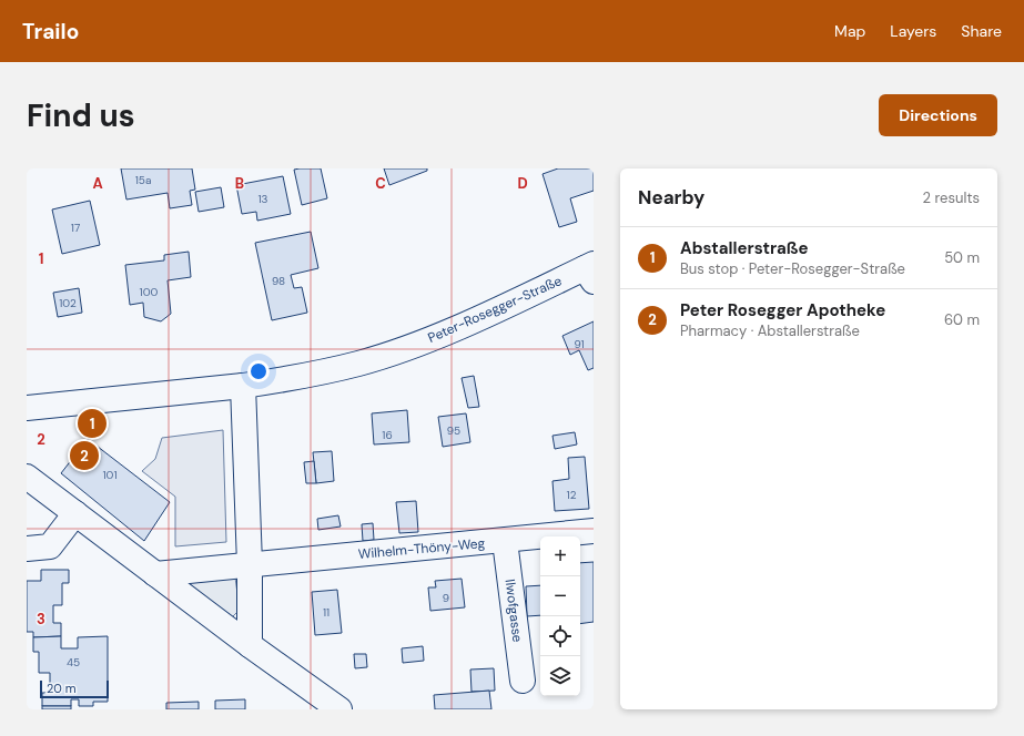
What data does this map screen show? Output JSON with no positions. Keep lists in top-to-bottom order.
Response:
{
  "streets": {
    "street": ["Peter-Rosegger-Straße", "Wilhelm-Thöny-Weg", "Ilwofgasse"]
  },
  "crossings": [
    ["Wilhelm-Thöny-Weg", "Ilwofgasse"]
  ],
  "house_numbers": [
    "15a",
    "13",
    "17",
    "98",
    "100",
    "102",
    "91",
    "95",
    "16",
    "101",
    "12",
    "9",
    "11",
    "45"
  ],
  "scale_bar": "20 m",
  "page": {
    "header": "Trailo",
    "nav": ["Map", "Layers", "Share"],
    "buttons": "Directions",
    "title": "Find us",
    "heading": ["Nearby", "2 results"],
    "list": [
      {
        "mark": "1",
        "name": "Abstallerstraße",
        "note": "Bus stop · Peter-Rosegger-Straße",
        "value": "50 m"
      },
      {
        "mark": "2",
        "name": "Peter Rosegger Apotheke",
        "note": "Pharmacy · Abstallerstraße",
        "value": "60 m"
      }
    ],
    "pins": ["1", "2"],
    "map_buttons": ["+", "−"],
    "scale": "20 m"
  },
  "grid": {
    "columns": [
      "A",
      "B",
      "C",
      "D"
    ],
    "rows": ["1", "2", "3"]
  }
}
